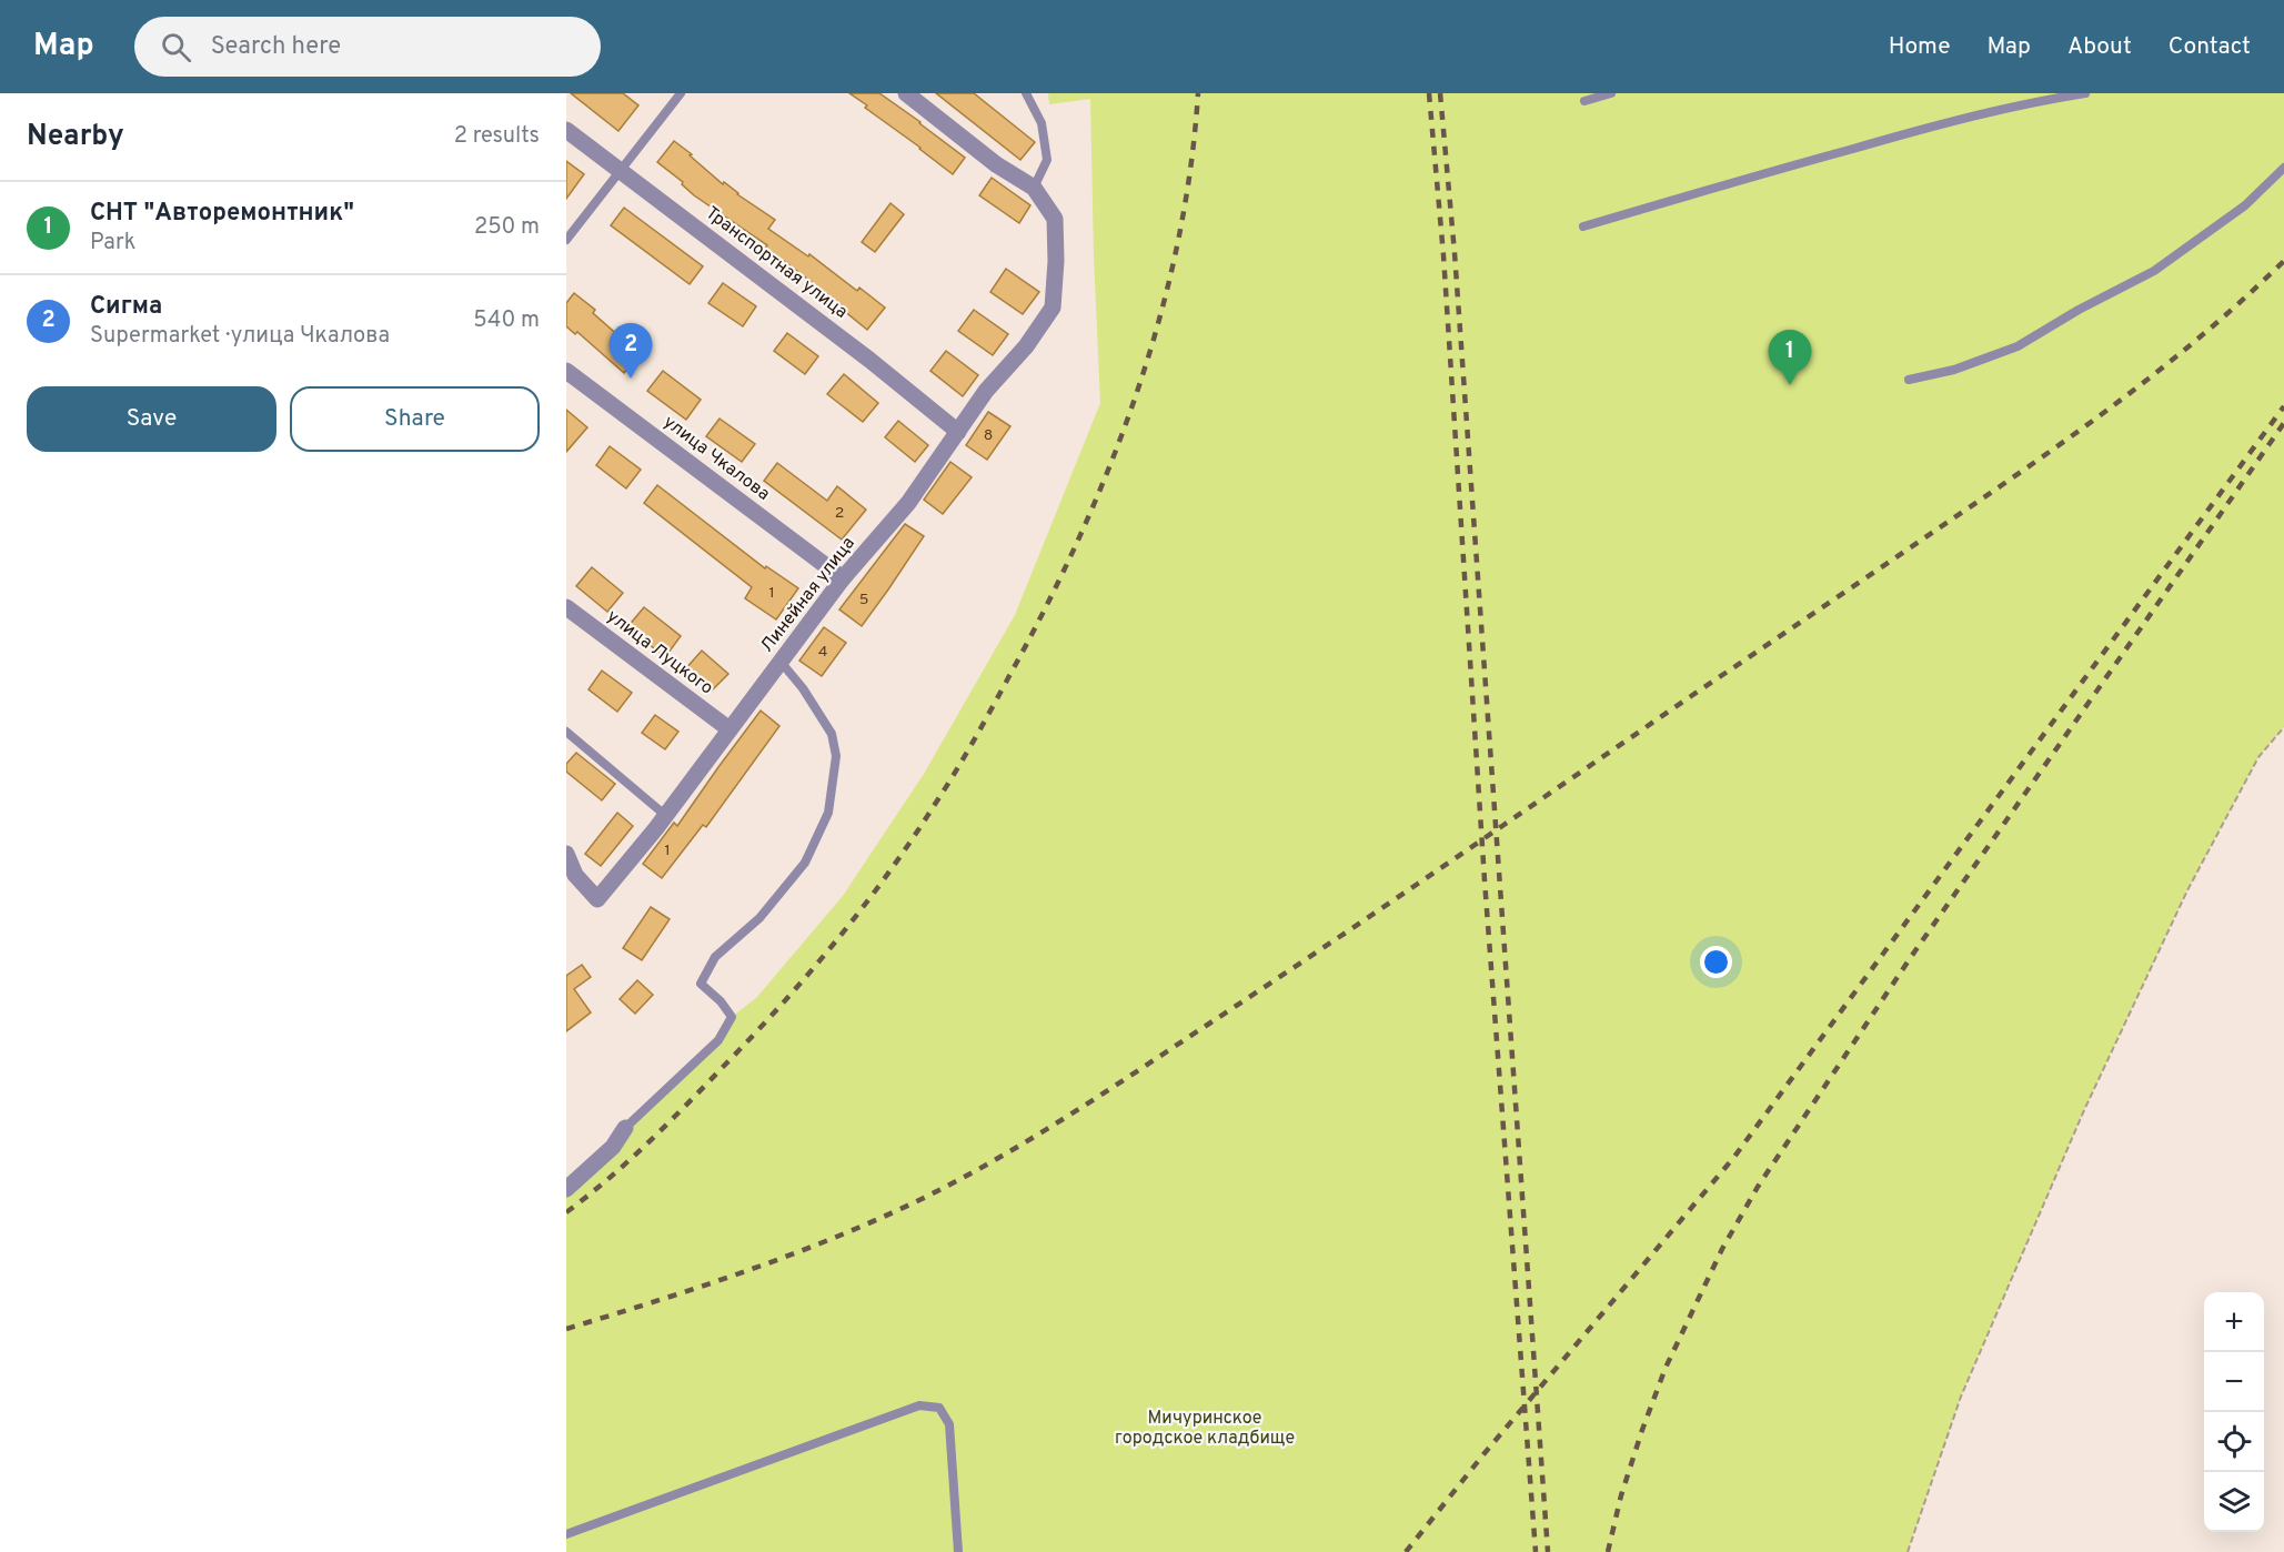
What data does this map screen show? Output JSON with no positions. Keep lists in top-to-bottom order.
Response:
{
  "streets": {
    "street": [
      "Транспортная улица",
      "улица Чкалова",
      "Линейная улица",
      "улица Луцкого"
    ]
  },
  "crossings": [
    ["Транспортная улица", "Линейная улица"],
    ["улица Чкалова", "Линейная улица"],
    ["Линейная улица", "улица Луцкого"]
  ],
  "parks": ["Мичуринское городское кладбище"],
  "house_numbers": [
    "8",
    "2",
    "1",
    "5",
    "4",
    "1"
  ],
  "page": {
    "header": "Map",
    "search": "Search here",
    "nav": [
      "Home",
      "Map",
      "About",
      "Contact"
    ],
    "heading": ["Nearby", "2 results"],
    "list": [
      {
        "mark": "1",
        "name": "СНТ \"Авторемонтник\"",
        "note": "Park",
        "value": "250 m"
      },
      {
        "mark": "2",
        "name": "Сигма",
        "note": "Supermarket · улица Чкалова",
        "value": "540 m"
      }
    ],
    "pins": ["2", "1"],
    "buttons": ["Save", "Share"],
    "map_buttons": ["+", "−"]
  }
}
